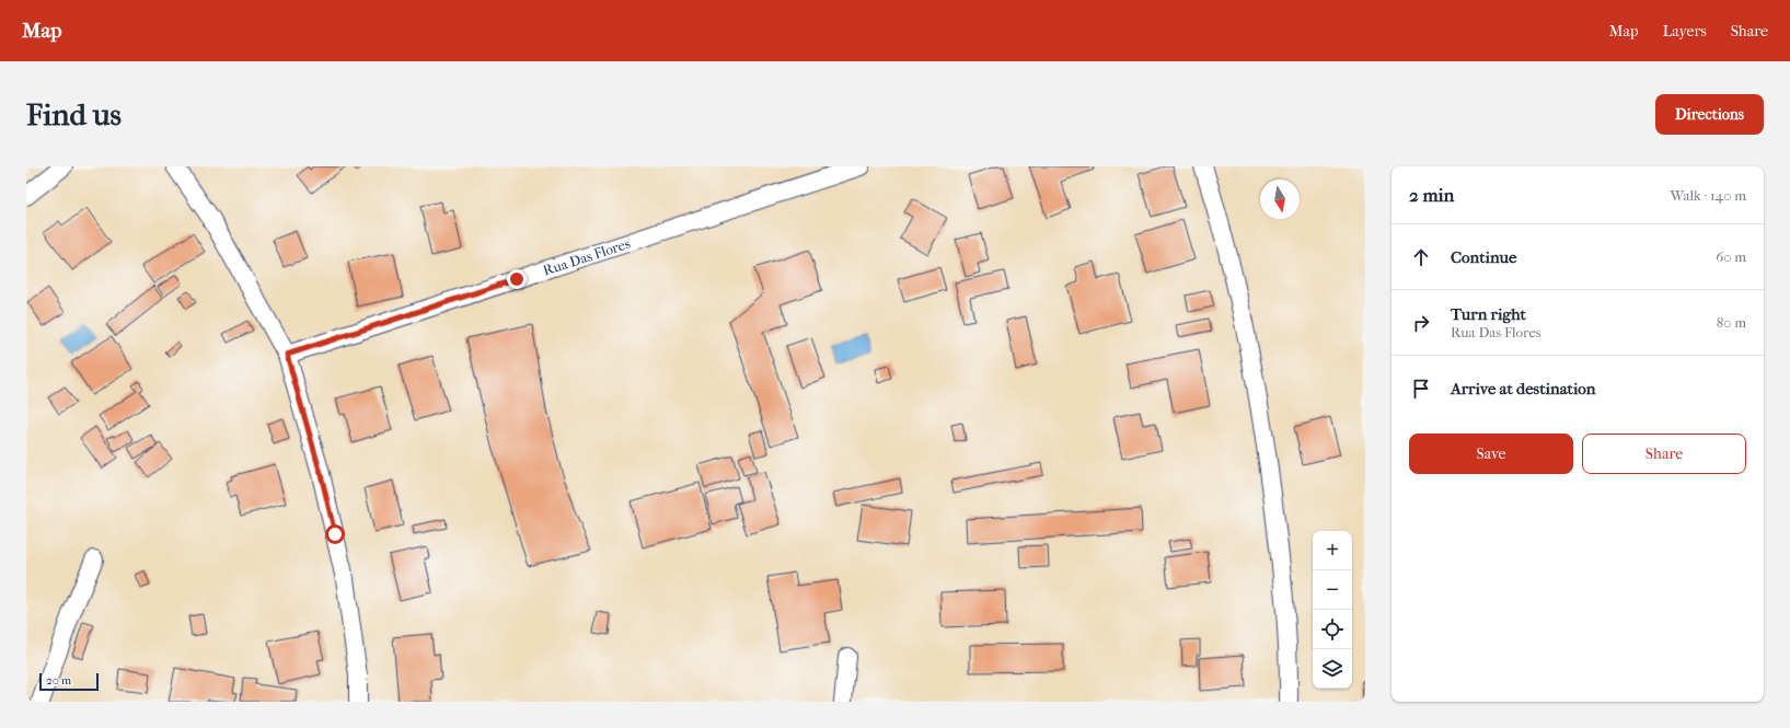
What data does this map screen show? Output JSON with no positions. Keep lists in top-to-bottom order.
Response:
{
  "streets": {
    "street": ["Rua Das Flores"]
  },
  "scale_bar": "20 m",
  "north": "bottom",
  "page": {
    "header": "Map",
    "nav": ["Map", "Layers", "Share"],
    "buttons": [
      "Directions",
      ["Save", "Share"]
    ],
    "title": "Find us",
    "heading": ["2 min", "Walk · 140 m"],
    "list": [
      ["Continue", "60 m"],
      ["Turn right", "Rua Das Flores", "80 m"],
      "Arrive at destination"
    ],
    "map_buttons": ["+", "−"],
    "scale": "20 m"
  }
}
